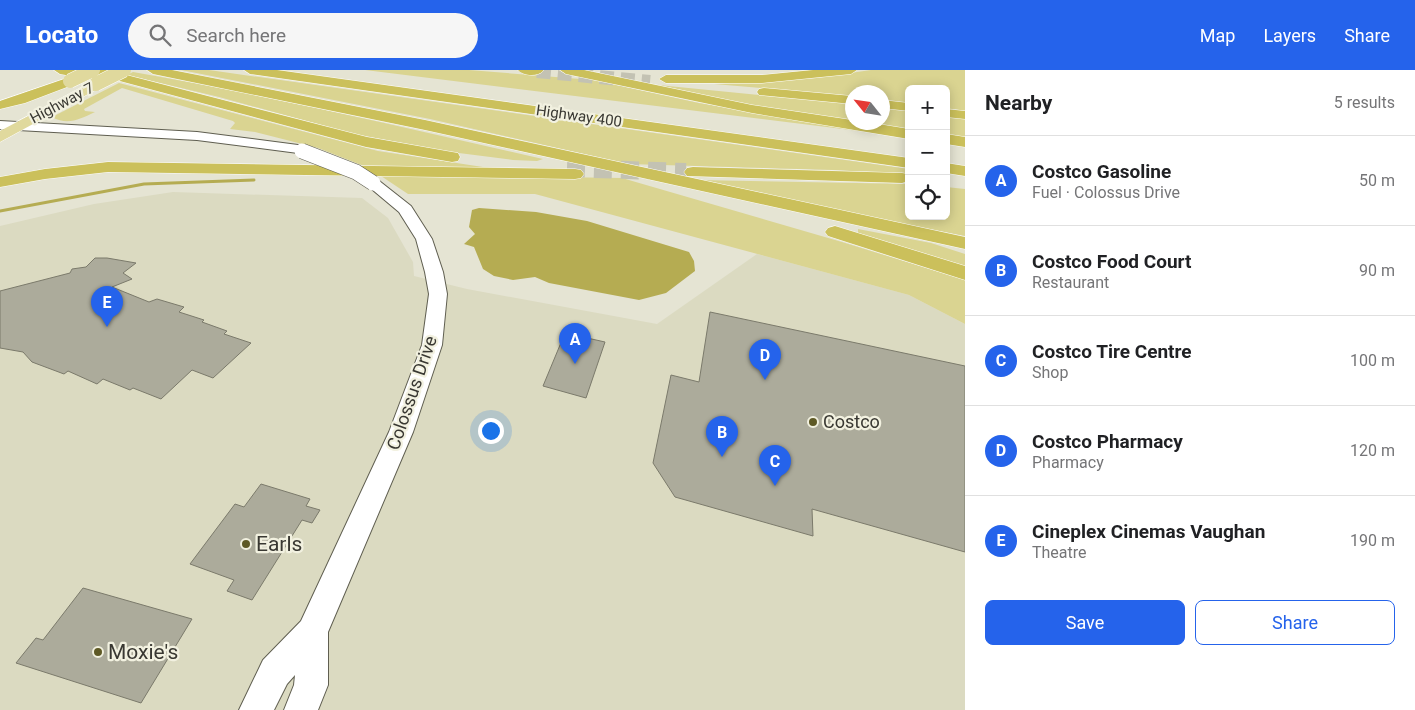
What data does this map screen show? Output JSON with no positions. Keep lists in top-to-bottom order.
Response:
{
  "streets": {
    "highway": ["Highway 400"],
    "main road": ["Highway 7"],
    "street": ["Colossus Drive"]
  },
  "crossings": [
    ["Highway 7", "Colossus Drive"]
  ],
  "places": ["Costco", "Earls", "Moxie's"],
  "north": "top left",
  "page": {
    "header": "Locato",
    "search": "Search here",
    "nav": ["Map", "Layers", "Share"],
    "heading": ["Nearby", "5 results"],
    "map_buttons": ["+", "−"],
    "list": [
      {
        "mark": "A",
        "name": "Costco Gasoline",
        "note": "Fuel · Colossus Drive",
        "value": "50 m"
      },
      {
        "mark": "B",
        "name": "Costco Food Court",
        "note": "Restaurant",
        "value": "90 m"
      },
      {
        "mark": "C",
        "name": "Costco Tire Centre",
        "note": "Shop",
        "value": "100 m"
      },
      {
        "mark": "D",
        "name": "Costco Pharmacy",
        "note": "Pharmacy",
        "value": "120 m"
      },
      {
        "mark": "E",
        "name": "Cineplex Cinemas Vaughan",
        "note": "Theatre",
        "value": "190 m"
      }
    ],
    "pins": [
      "E",
      "A",
      "D",
      "B",
      "C"
    ],
    "buttons": ["Save", "Share"]
  }
}
